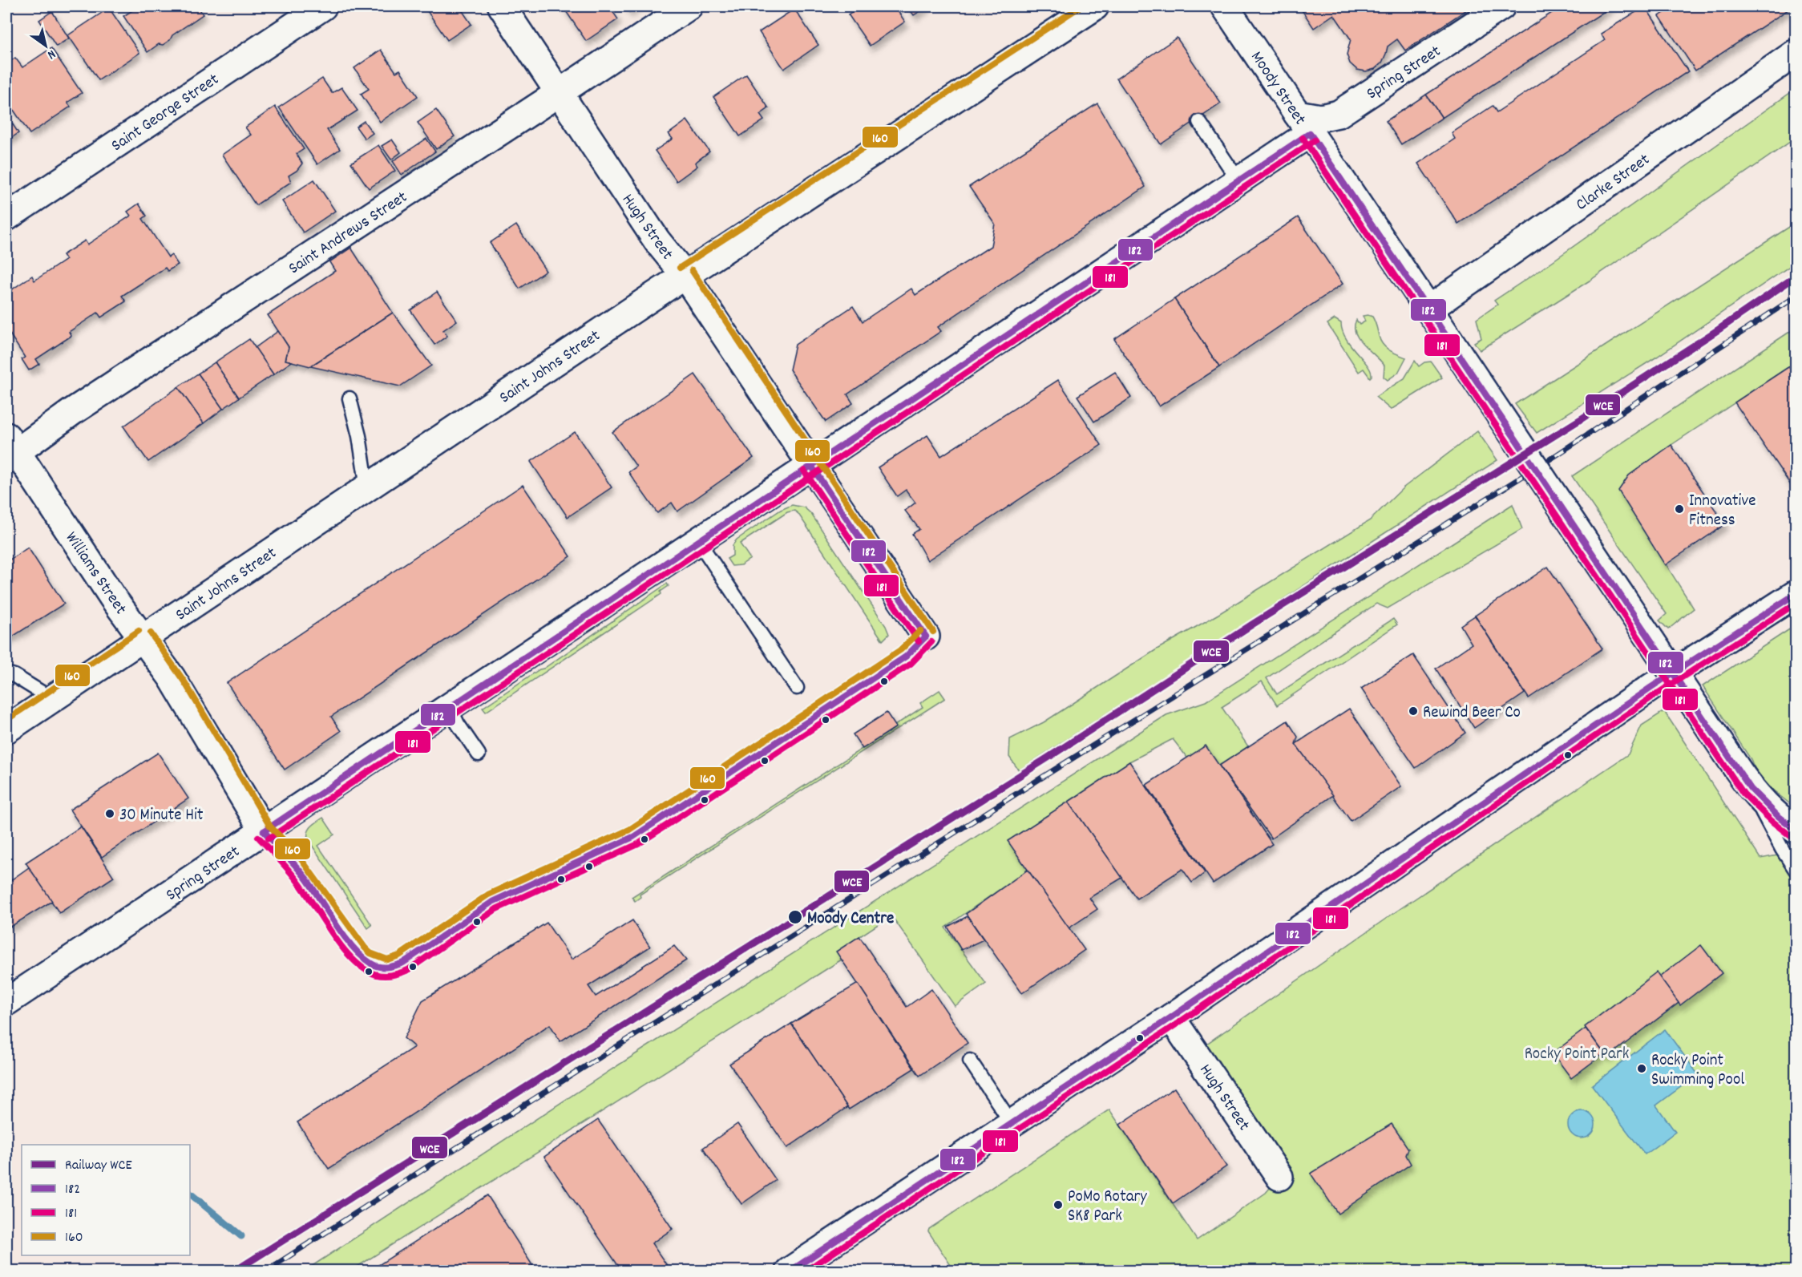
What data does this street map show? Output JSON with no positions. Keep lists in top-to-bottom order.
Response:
{
  "streets": {
    "street": [
      "Spring Street",
      "Moody Street",
      "Saint George Street",
      "Clarke Street",
      "Hugh Street",
      "Saint Andrews Street",
      "Saint Johns Street",
      "Williams Street"
    ]
  },
  "crossings": [
    ["Spring Street", "Moody Street"],
    ["Spring Street", "Hugh Street"],
    ["Spring Street", "Williams Street"],
    ["Moody Street", "Clarke Street"],
    ["Hugh Street", "Saint Andrews Street"],
    ["Hugh Street", "Saint Johns Street"],
    ["Saint Andrews Street", "Williams Street"],
    ["Saint Johns Street", "Williams Street"]
  ],
  "parks": ["Rocky Point Park"],
  "places": [
    "Innovative Fitness",
    "Rewind Beer Co",
    "30 Minute Hit",
    "Moody Centre",
    "Rocky Point Swimming Pool",
    "PoMo Rotary SK8 Park"
  ],
  "lines": [
    "transit line 160",
    "transit line 182",
    "transit line 181",
    "rail line WCE"
  ],
  "legend": [
    "Railway WCE",
    "182",
    "181",
    "160"
  ],
  "north": "bottom right"
}
